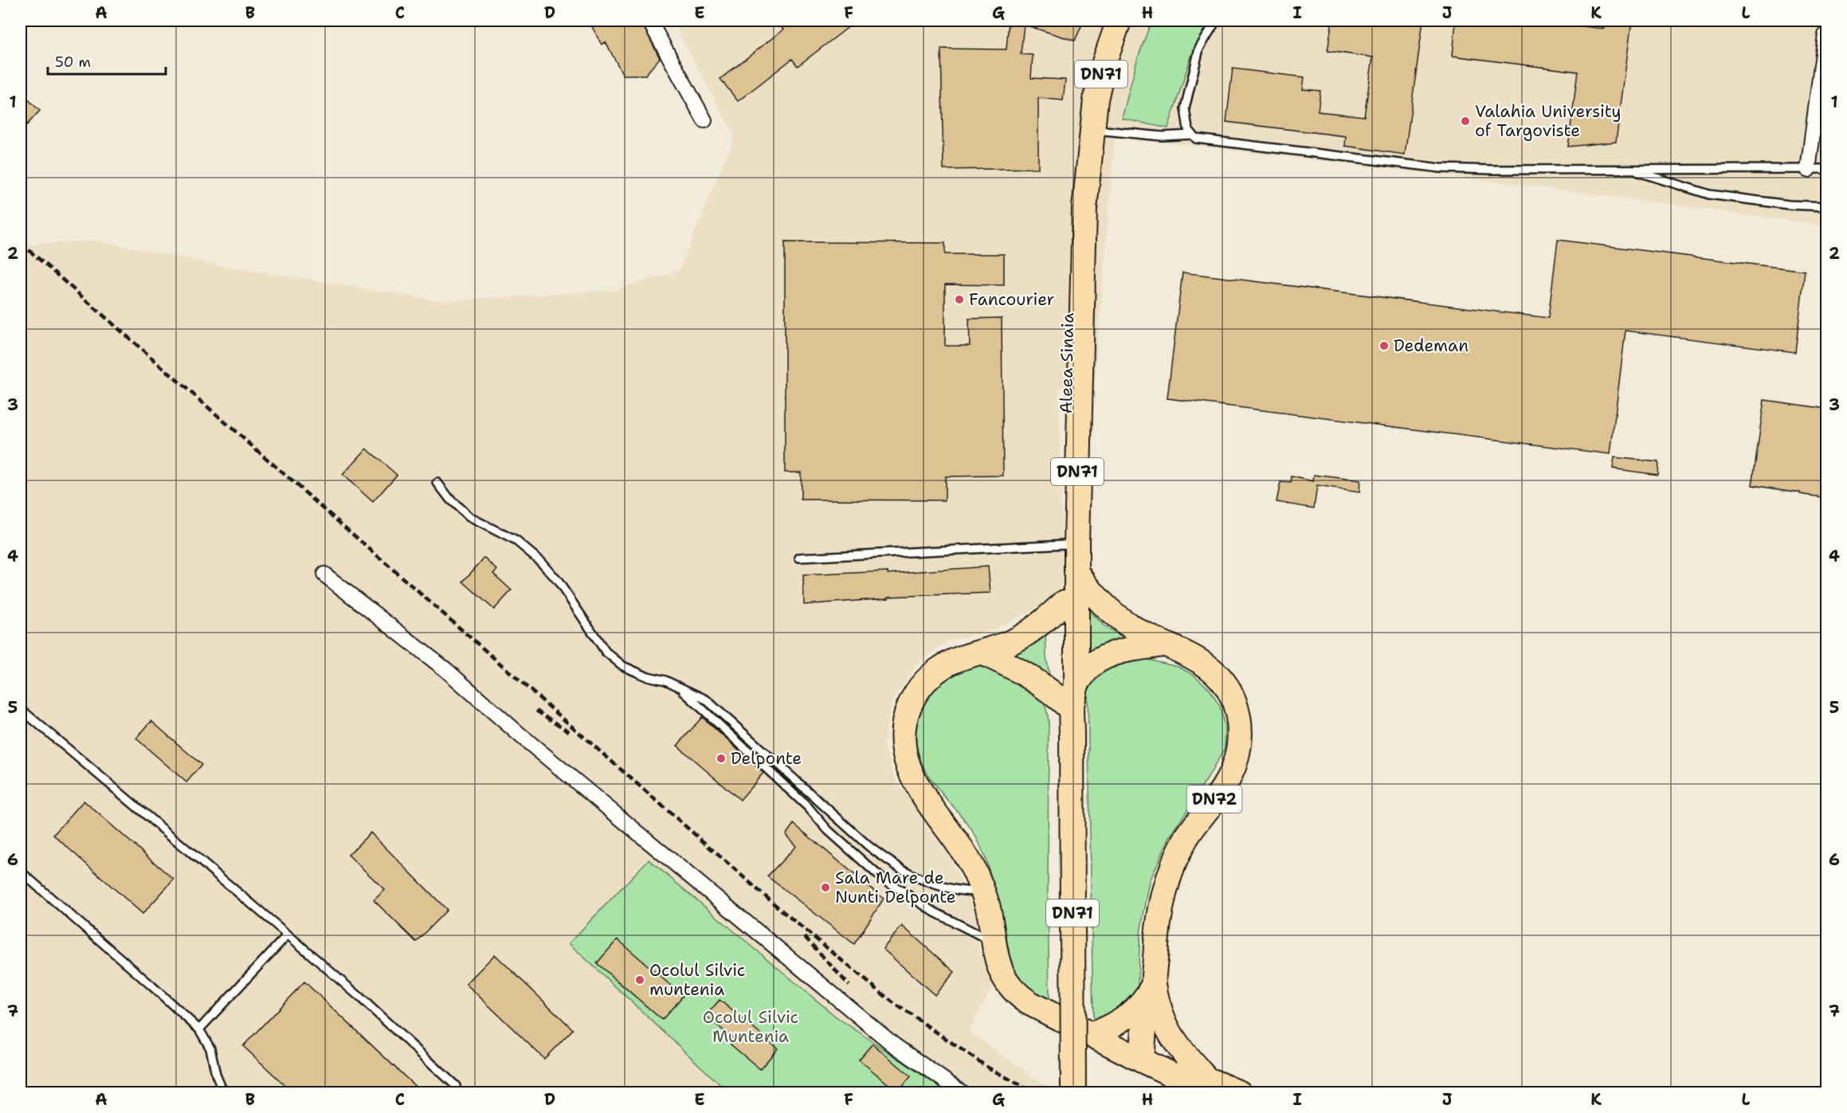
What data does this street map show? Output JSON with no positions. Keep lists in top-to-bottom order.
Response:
{
  "streets": {
    "main road": ["DN71", "Aleea Sinaia", "DN72"]
  },
  "crossings": [
    ["Aleea Sinaia", "DN72"]
  ],
  "parks": ["Ocolul Silvic Muntenia"],
  "places": [
    "Valahia University of Targoviste",
    "Fancourier",
    "Dedeman",
    "Delponte",
    "Sala Mare de Nunti Delponte",
    "Ocolul Silvic muntenia"
  ],
  "scale_bar": "50 m",
  "grid": {
    "columns": [
      "A",
      "B",
      "C",
      "D",
      "E",
      "F",
      "G",
      "H",
      "I",
      "J",
      "K",
      "L"
    ],
    "rows": [
      "1",
      "2",
      "3",
      "4",
      "5",
      "6",
      "7"
    ]
  }
}
